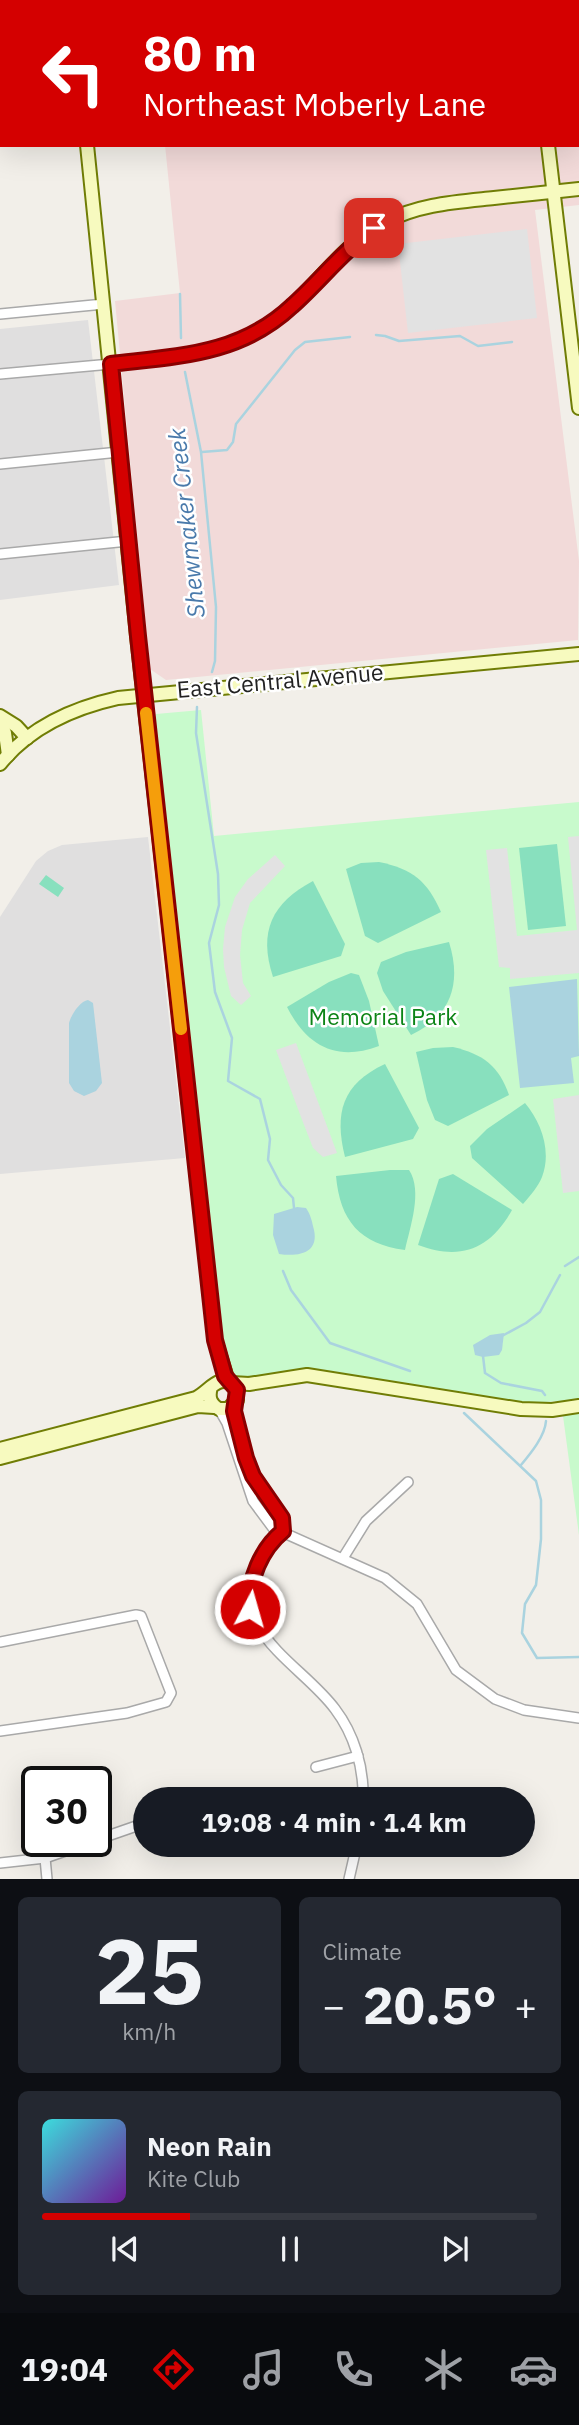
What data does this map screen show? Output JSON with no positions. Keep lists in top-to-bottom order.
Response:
{
  "streets": {
    "street": ["East Central Avenue"]
  },
  "water": ["Shewmaker Creek"],
  "parks": ["Memorial Park"],
  "page": {
    "turn": ["80 m", "Northeast Moberly Lane"],
    "limit": "30",
    "trip": "19:08 · 4 min · 1.4 km",
    "tile": [
      ["25", "km/h"],
      "Climate"
    ],
    "heat": ["−", "20.5°", "+"],
    "song": ["Neon Rain", "Kite Club"],
    "tabs": "19:04"
  }
}
